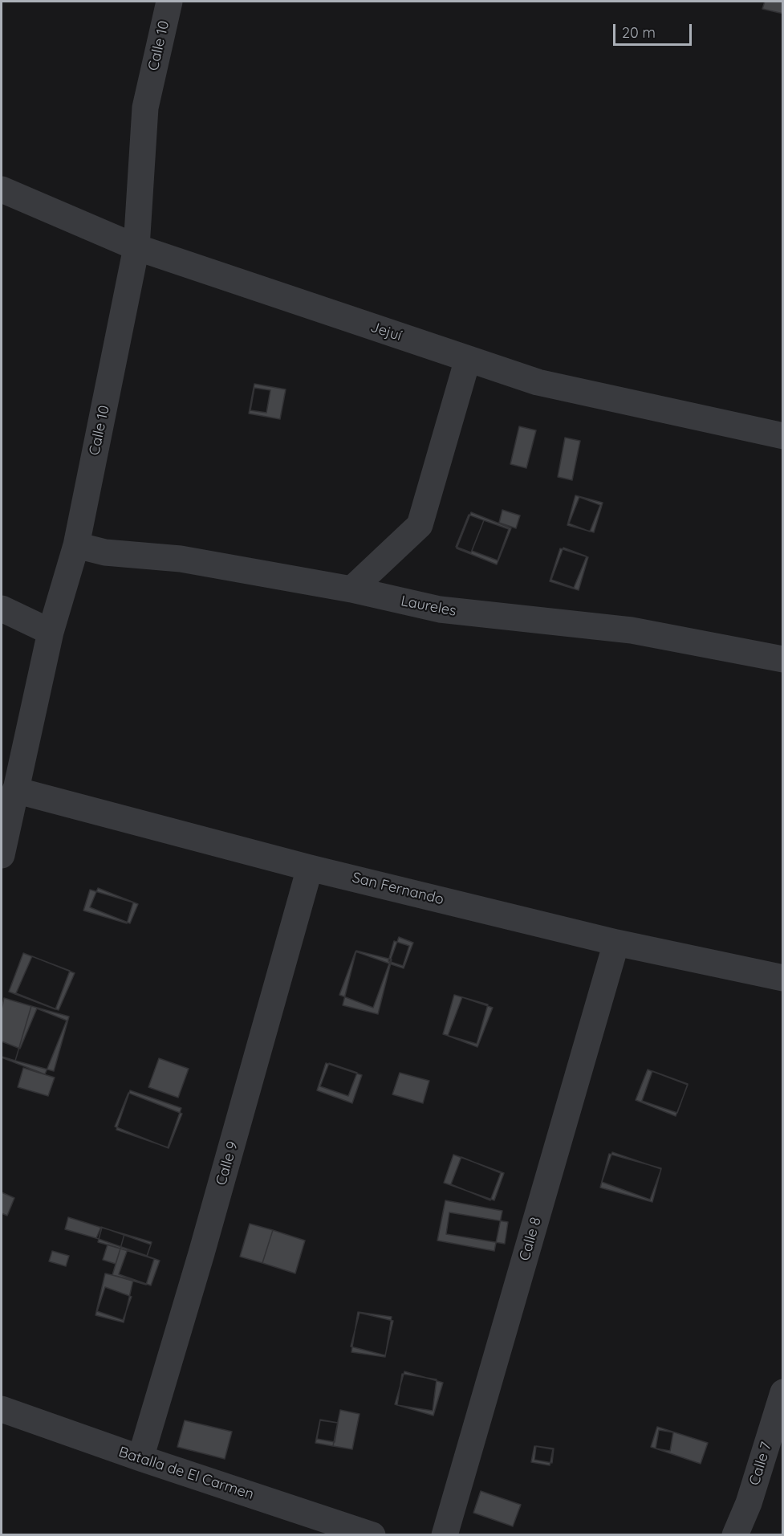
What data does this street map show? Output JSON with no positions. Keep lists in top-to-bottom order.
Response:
{
  "streets": {
    "street": [
      "Calle 10",
      "Jejuí",
      "Laureles",
      "San Fernando",
      "Calle 9",
      "Calle 8",
      "Calle 7",
      "Batalla de El Carmen"
    ]
  },
  "crossings": [
    ["Calle 10", "Jejuí"],
    ["Calle 10", "Laureles"],
    ["Calle 10", "San Fernando"],
    ["San Fernando", "Calle 9"],
    ["San Fernando", "Calle 8"],
    ["Calle 9", "Batalla de El Carmen"]
  ],
  "scale_bar": "20 m"
}
